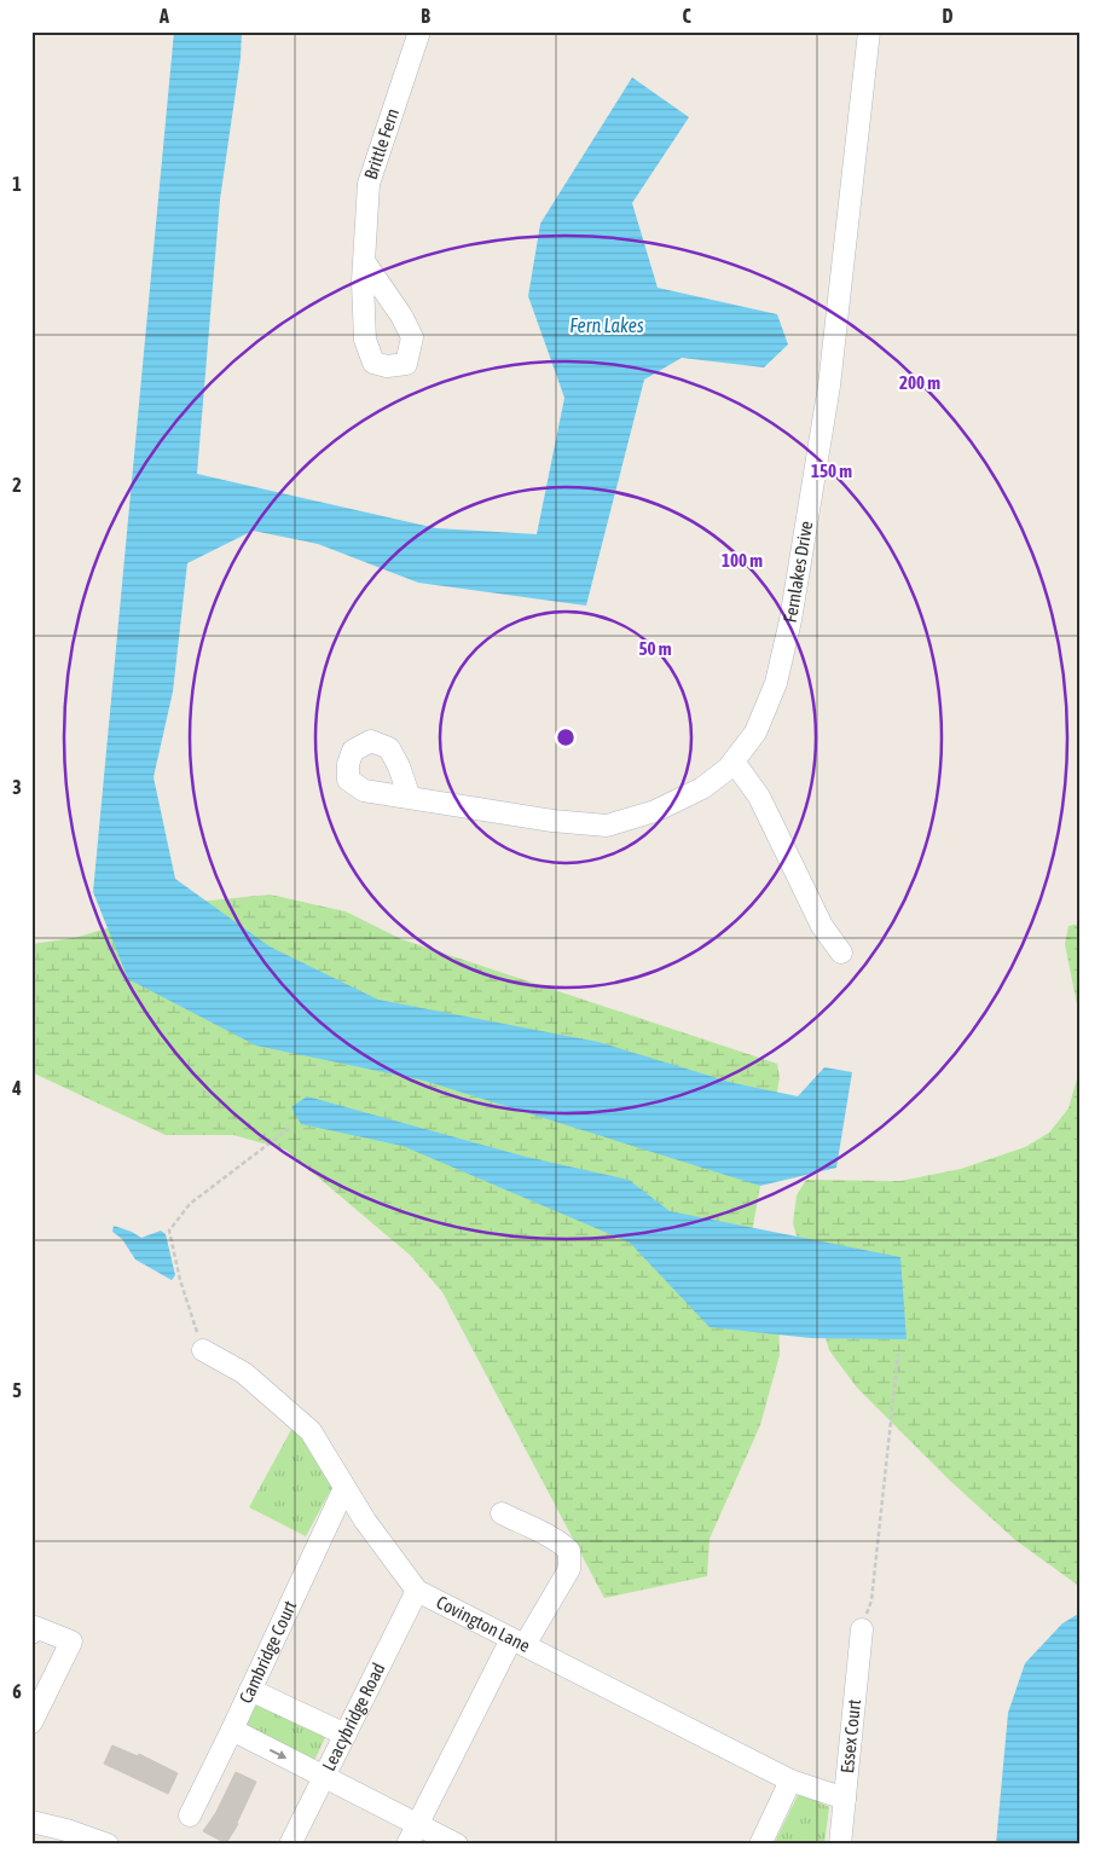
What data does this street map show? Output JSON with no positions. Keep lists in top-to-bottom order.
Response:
{
  "streets": {
    "street": [
      "Brittle Fern",
      "Fernlakes Drive",
      "Covington Lane",
      "Cambridge Court",
      "Leacybridge Road",
      "Essex Court"
    ]
  },
  "crossings": [
    ["Covington Lane", "Cambridge Court"],
    ["Covington Lane", "Leacybridge Road"],
    ["Covington Lane", "Essex Court"]
  ],
  "water": ["Fern Lakes"],
  "grid": {
    "columns": [
      "A",
      "B",
      "C",
      "D"
    ],
    "rows": [
      "1",
      "2",
      "3",
      "4",
      "5",
      "6"
    ]
  },
  "rings": [
    "200 m",
    "150 m",
    "100 m",
    "50 m"
  ]
}
